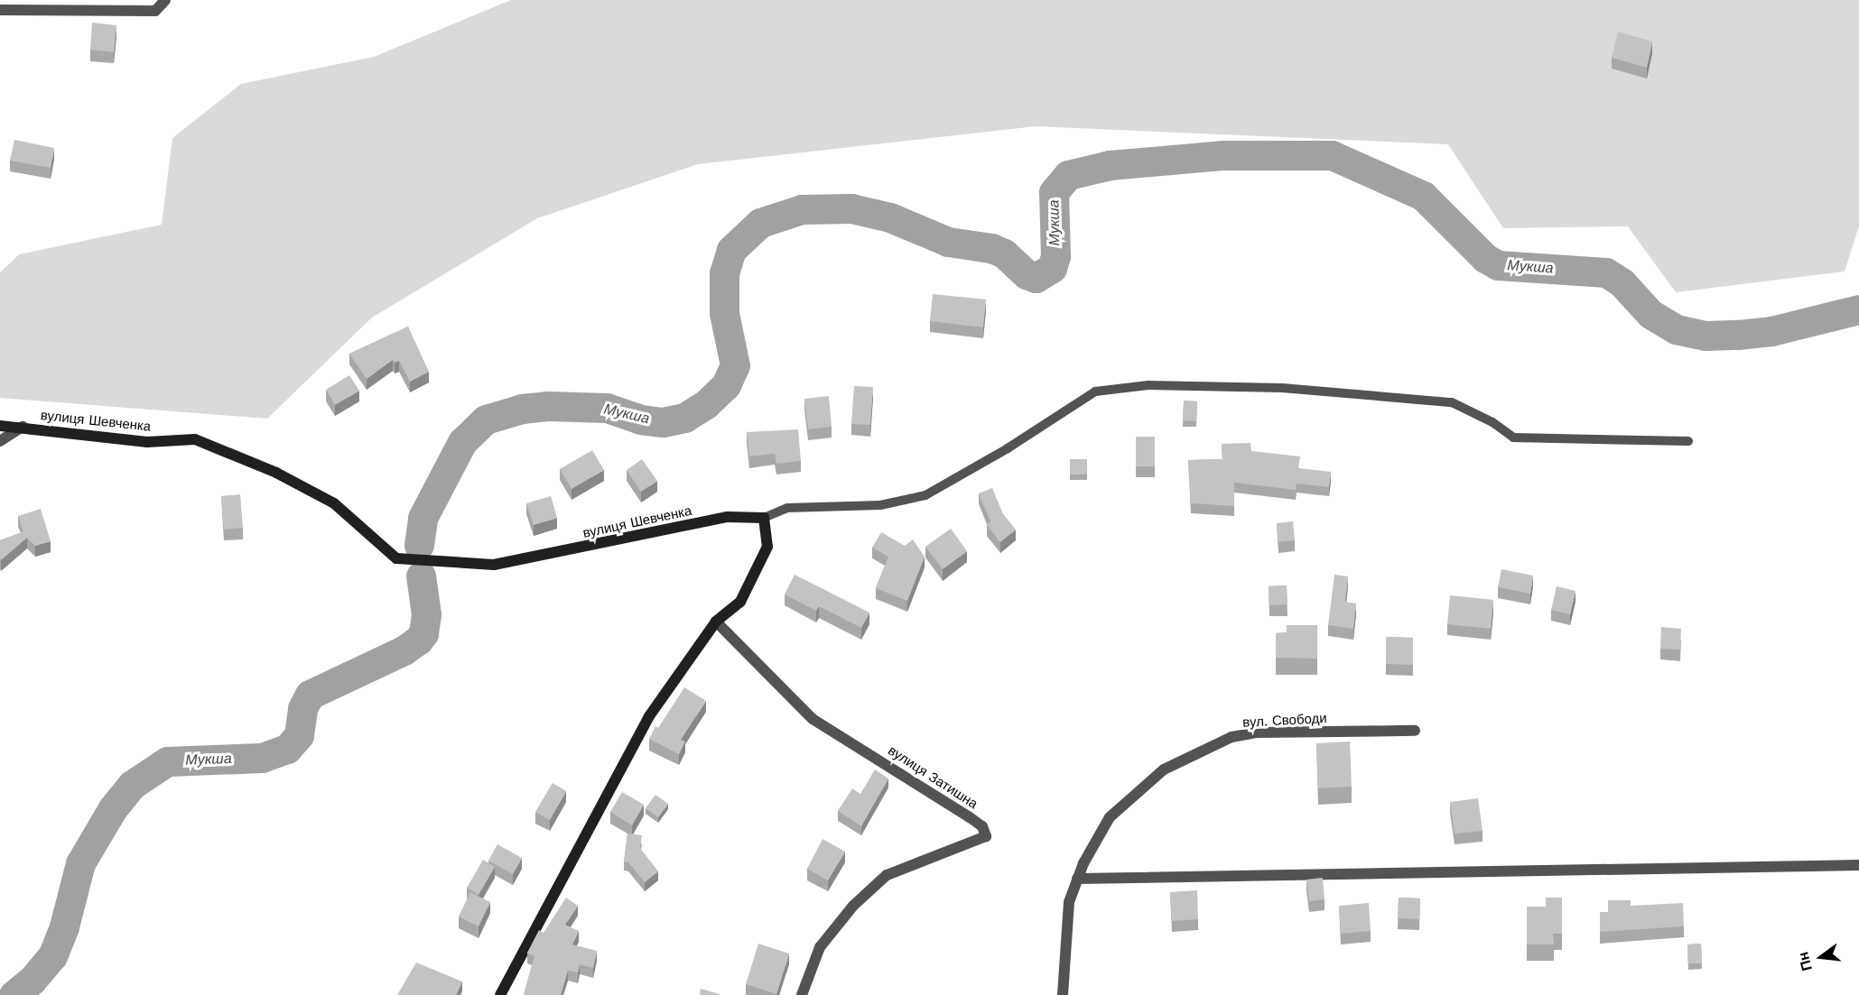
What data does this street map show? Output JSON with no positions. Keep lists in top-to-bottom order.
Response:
{
  "streets": {
    "street": ["вулиця Шевченка", "вул. Свободи", "вулиця Затишна"]
  },
  "water": ["Мукша"],
  "north": "left"
}
